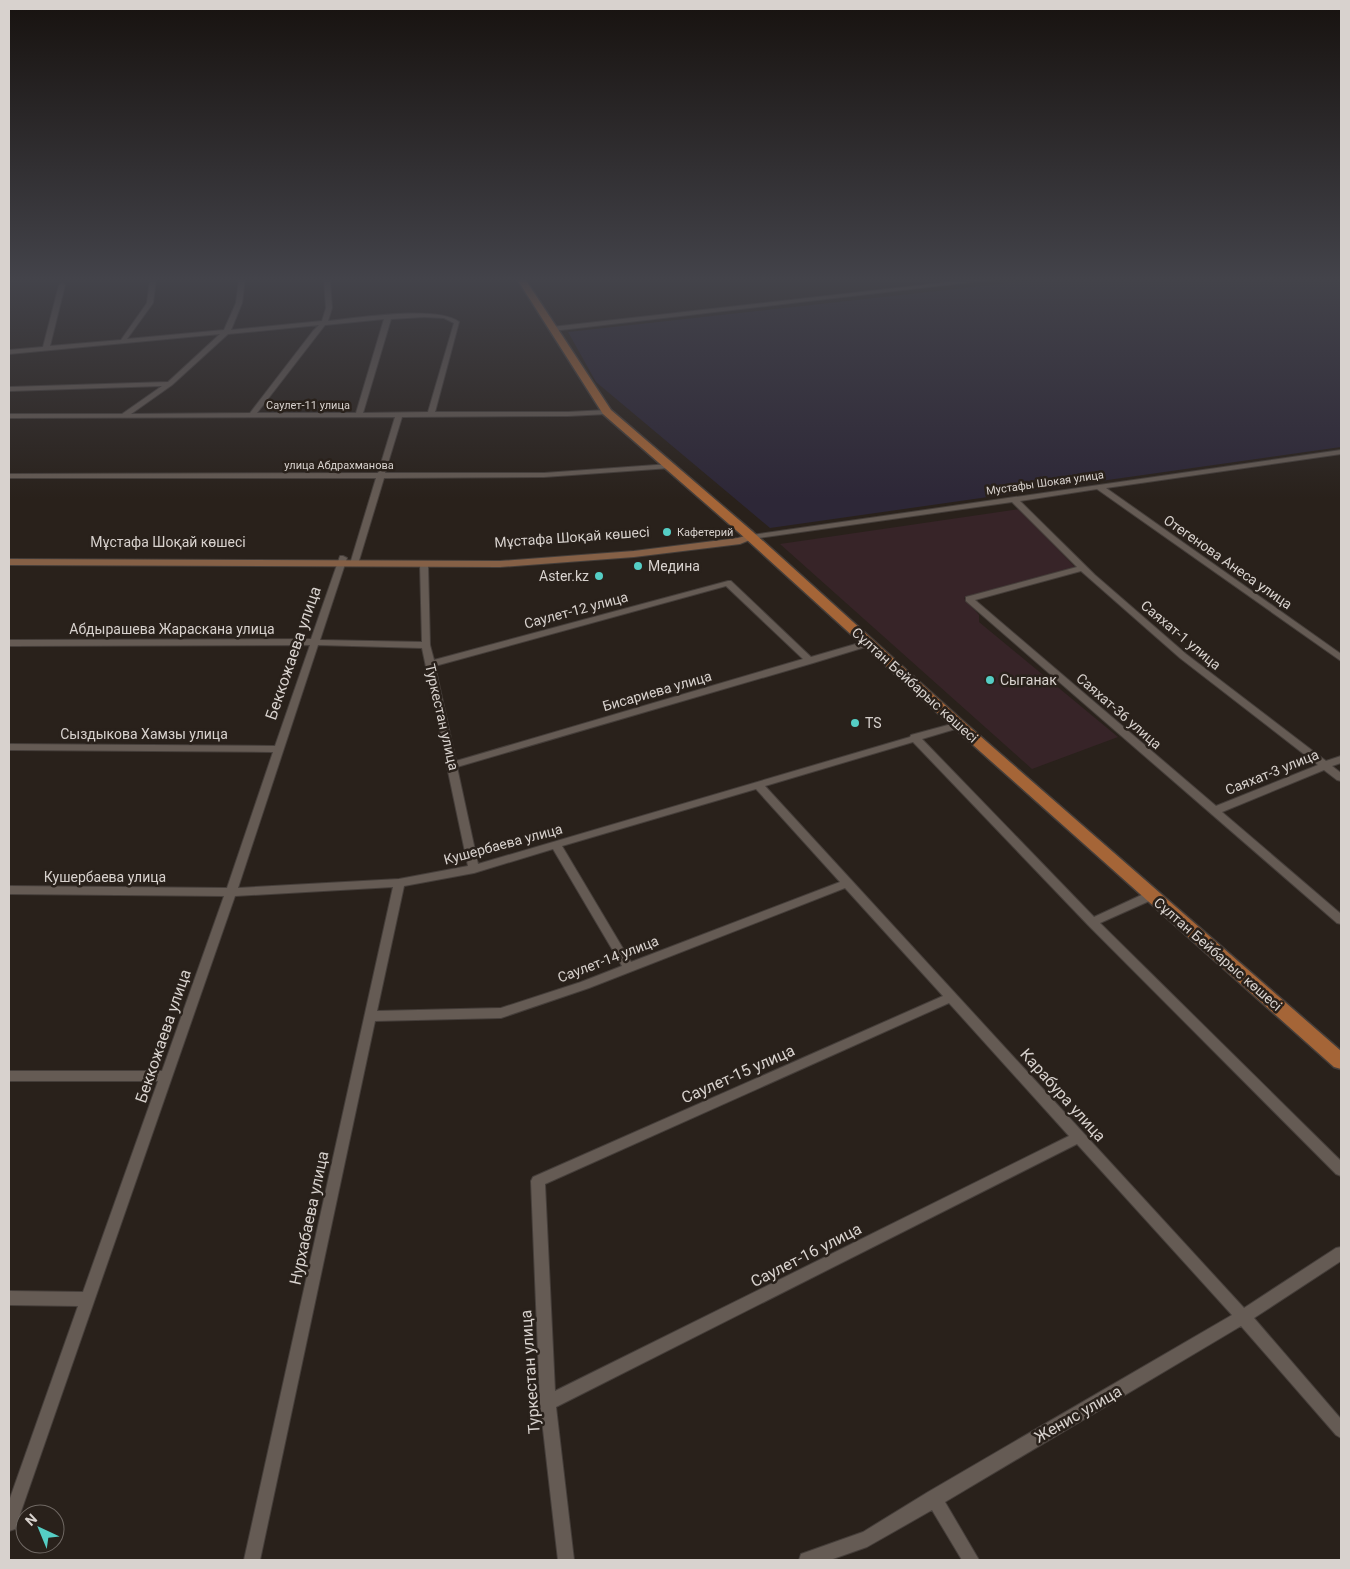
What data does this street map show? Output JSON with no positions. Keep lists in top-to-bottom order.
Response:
{
  "streets": {
    "main road": ["Сұлтан Бейбарыс көшесі"],
    "street": [
      "Саулет-11 улица",
      "улица Абдрахманова",
      "Мустафы Шокая улица",
      "Мұстафа Шоқай көшесі",
      "Отегенова Анеса улица",
      "Саулет-12 улица",
      "Абдырашева Жараскана улица",
      "Саяхат-1 улица",
      "Беккожаева улица",
      "Бисариева улица",
      "Саяхат-36 улица",
      "Туркестан улица",
      "Сыздыкова Хамзы улица",
      "Саяхат-3 улица",
      "Кушербаева улица",
      "Саулет-14 улица",
      "Саулет-15 улица",
      "Карабура улица",
      "Нурхабаева улица",
      "Саулет-16 улица",
      "Женис улица"
    ]
  },
  "crossings": [
    ["Саулет-11 улица", "Беккожаева улица"],
    ["Саулет-11 улица", "Сұлтан Бейбарыс көшесі"],
    ["улица Абдрахманова", "Беккожаева улица"],
    ["улица Абдрахманова", "Сұлтан Бейбарыс көшесі"],
    ["Мустафы Шокая улица", "Мұстафа Шоқай көшесі"],
    ["Мустафы Шокая улица", "Отегенова Анеса улица"],
    ["Мустафы Шокая улица", "Саяхат-1 улица"],
    ["Мустафы Шокая улица", "Сұлтан Бейбарыс көшесі"],
    ["Мұстафа Шоқай көшесі", "Беккожаева улица"],
    ["Мұстафа Шоқай көшесі", "Сұлтан Бейбарыс көшесі"],
    ["Мұстафа Шоқай көшесі", "Туркестан улица"],
    ["Саулет-12 улица", "Бисариева улица"],
    ["Саулет-12 улица", "Туркестан улица"],
    ["Абдырашева Жараскана улица", "Беккожаева улица"],
    ["Абдырашева Жараскана улица", "Туркестан улица"],
    ["Саяхат-1 улица", "Саяхат-36 улица"],
    ["Саяхат-1 улица", "Саяхат-3 улица"],
    ["Беккожаева улица", "Сыздыкова Хамзы улица"],
    ["Беккожаева улица", "Кушербаева улица"],
    ["Сұлтан Бейбарыс көшесі", "Бисариева улица"],
    ["Сұлтан Бейбарыс көшесі", "Кушербаева улица"],
    ["Бисариева улица", "Туркестан улица"],
    ["Саяхат-36 улица", "Саяхат-3 улица"],
    ["Туркестан улица", "Кушербаева улица"],
    ["Туркестан улица", "Саулет-15 улица"],
    ["Туркестан улица", "Саулет-16 улица"],
    ["Кушербаева улица", "Карабура улица"],
    ["Кушербаева улица", "Нурхабаева улица"],
    ["Саулет-14 улица", "Карабура улица"],
    ["Саулет-14 улица", "Нурхабаева улица"],
    ["Саулет-15 улица", "Карабура улица"],
    ["Карабура улица", "Саулет-16 улица"],
    ["Карабура улица", "Женис улица"]
  ],
  "places": [
    "Кафетерий",
    "Медина",
    "Aster.kz",
    "Сыганак",
    "TS"
  ],
  "north": "top left"
}
